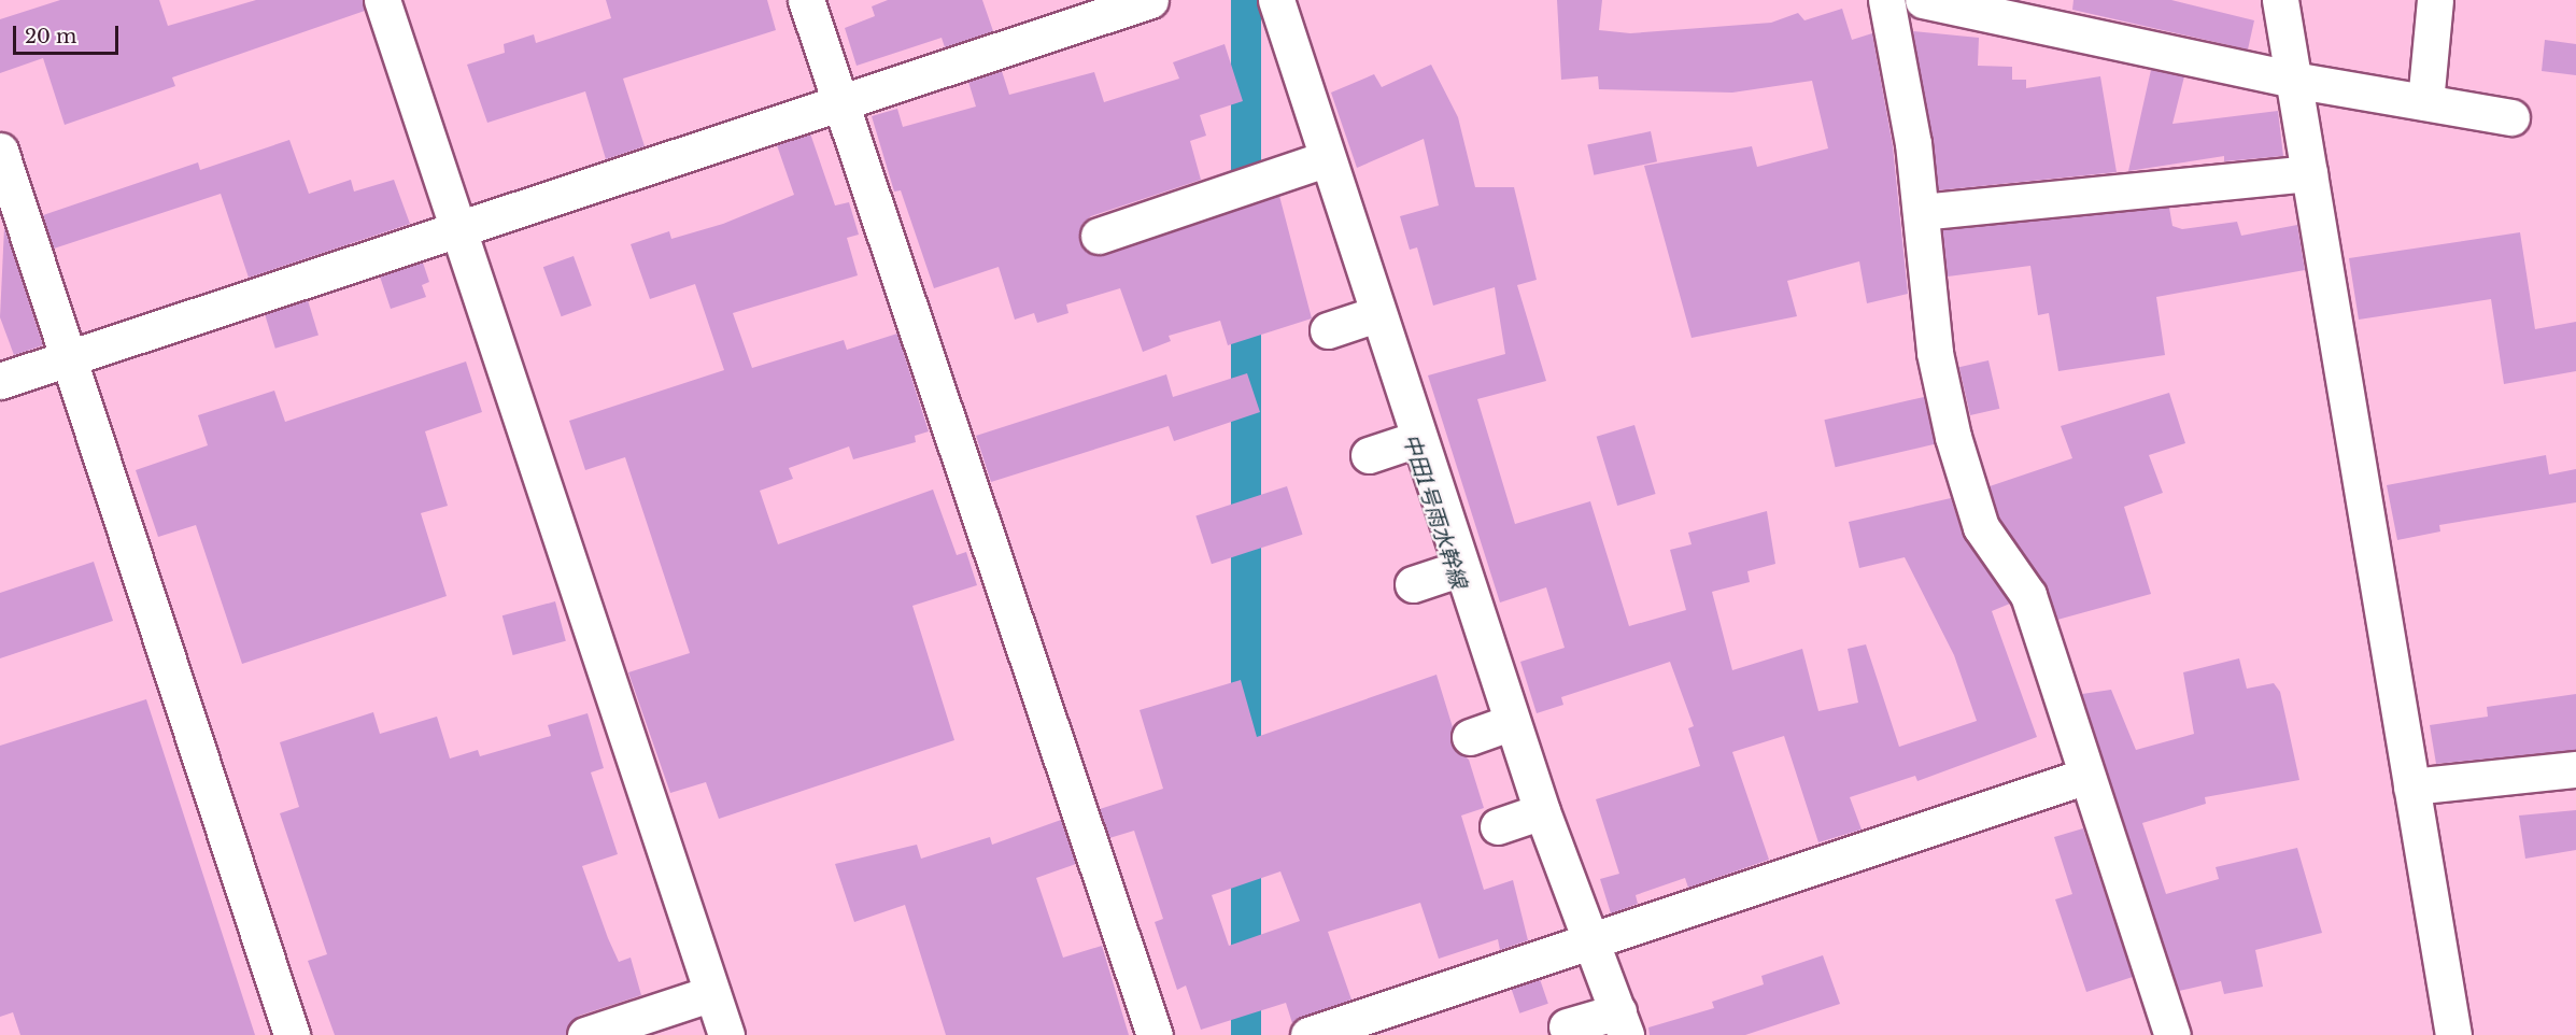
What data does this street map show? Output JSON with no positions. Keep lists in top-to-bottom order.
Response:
{
  "water": ["中田1号雨水幹線"],
  "scale_bar": "20 m"
}
